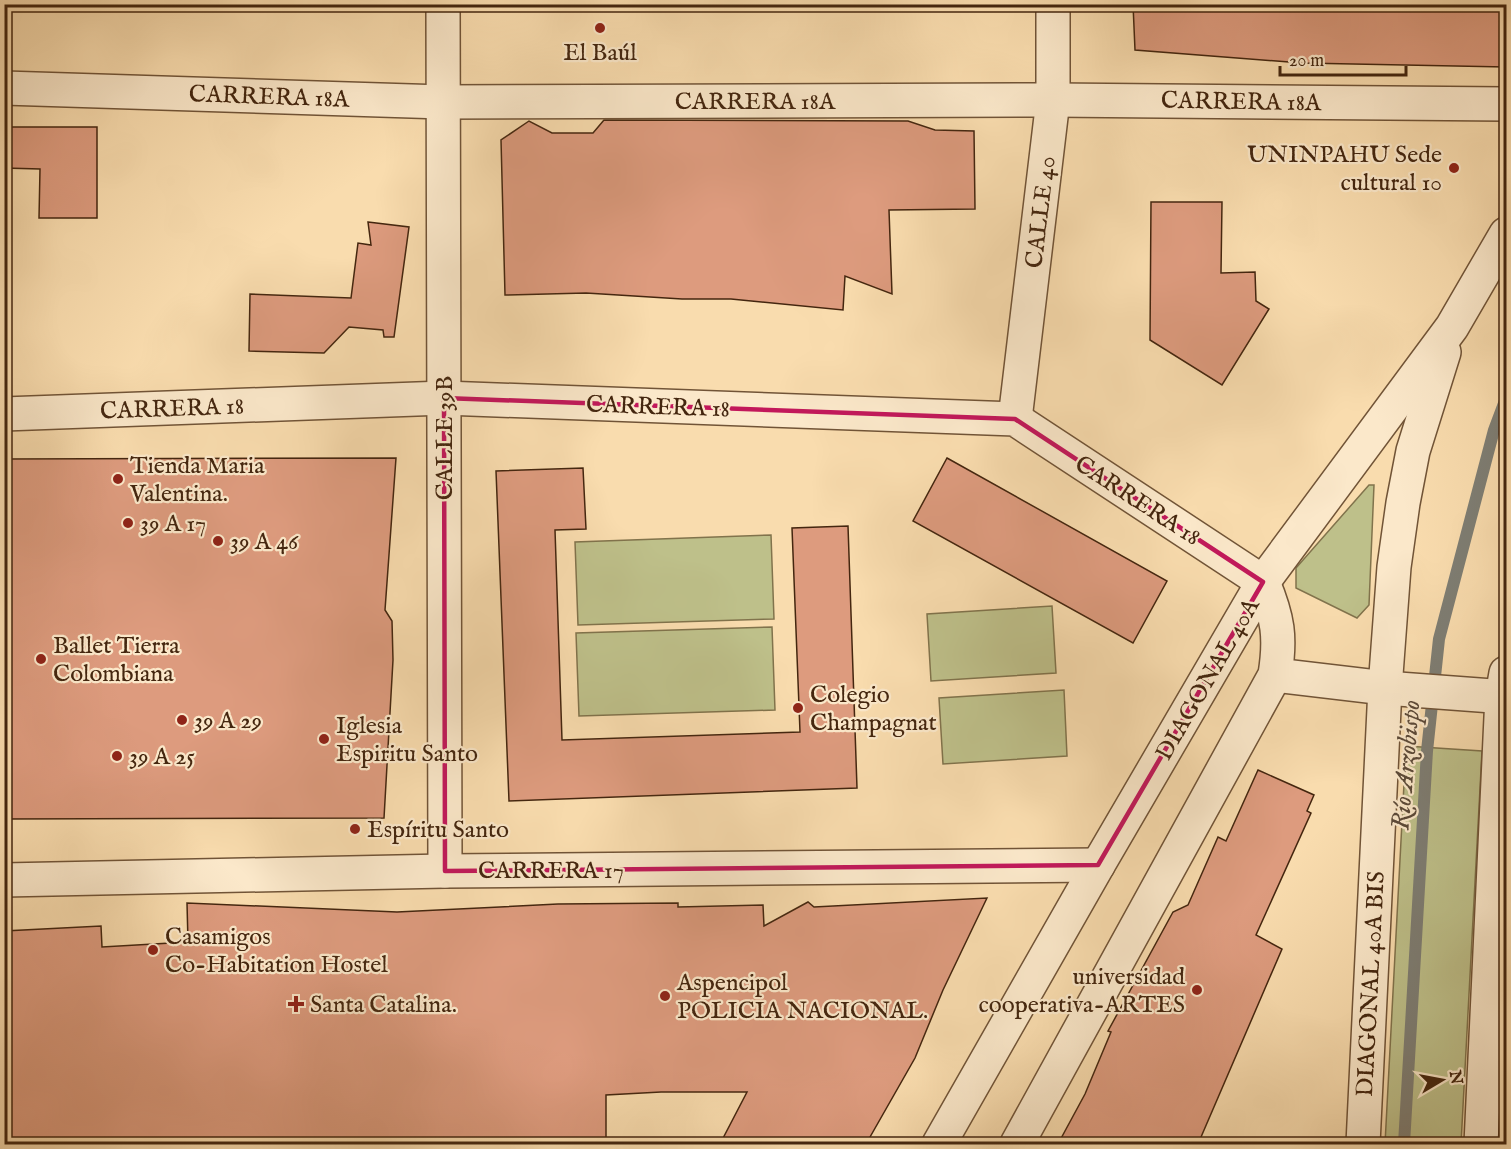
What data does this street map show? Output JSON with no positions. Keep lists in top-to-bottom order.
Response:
{
  "streets": {
    "street": [
      "CARRERA 18A",
      "CALLE 40",
      "CARRERA 18",
      "CALLE 39B",
      "DIAGONAL 40A",
      "CARRERA 17",
      "DIAGONAL 40A BIS"
    ]
  },
  "crossings": [
    ["CARRERA 18A", "CALLE 40"],
    ["CARRERA 18A", "CALLE 39B"],
    ["CALLE 40", "CARRERA 18"],
    ["CARRERA 18", "CALLE 39B"],
    ["CARRERA 18", "DIAGONAL 40A"],
    ["CALLE 39B", "CARRERA 17"],
    ["DIAGONAL 40A", "CARRERA 17"],
    ["DIAGONAL 40A", "DIAGONAL 40A BIS"]
  ],
  "water": ["Río Arzobispo"],
  "places": {
    "other": [
      "El Baúl",
      "UNINPAHU Sede cultural 10",
      "Tienda Maria Valentina.",
      "39 A 17",
      "39 A 46",
      "Ballet Tierra Colombiana",
      "Colegio Champagnat",
      "39 A 29",
      "Iglesia Espiritu Santo",
      "39 A 25",
      "Espíritu Santo",
      "Casamigos Co-Habitation Hostel",
      "universidad cooperativa-ARTES",
      "Aspencipol POLICIA NACIONAL."
    ],
    "health": ["Santa Catalina."]
  },
  "scale_bar": "20 m",
  "north": "right"
}
